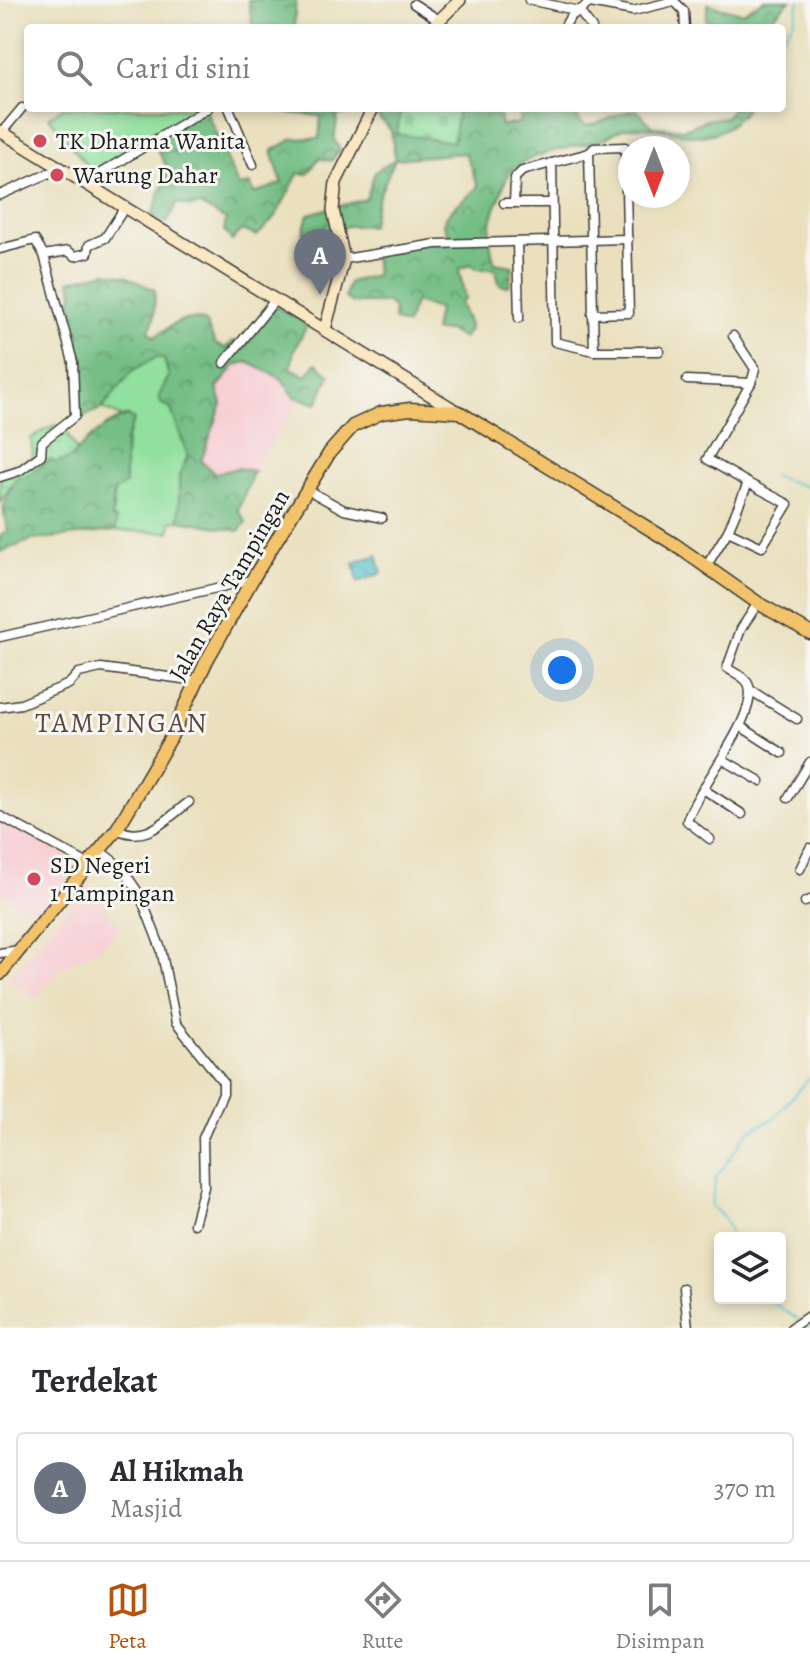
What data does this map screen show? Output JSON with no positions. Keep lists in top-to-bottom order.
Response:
{
  "streets": {
    "main road": ["Jalan Raya Tampingan"]
  },
  "districts": ["TAMPINGAN"],
  "places": ["TK Dharma Wanita", "Warung Dahar", "SD Negeri 1 Tampingan"],
  "north": "bottom",
  "page": {
    "search": "Cari di sini",
    "pins": "A",
    "heading": "Terdekat",
    "list": [
      {
        "mark": "A",
        "name": "Al Hikmah",
        "note": "Masjid",
        "value": "370 m"
      }
    ],
    "nav": ["Peta", "Rute", "Disimpan"]
  }
}
